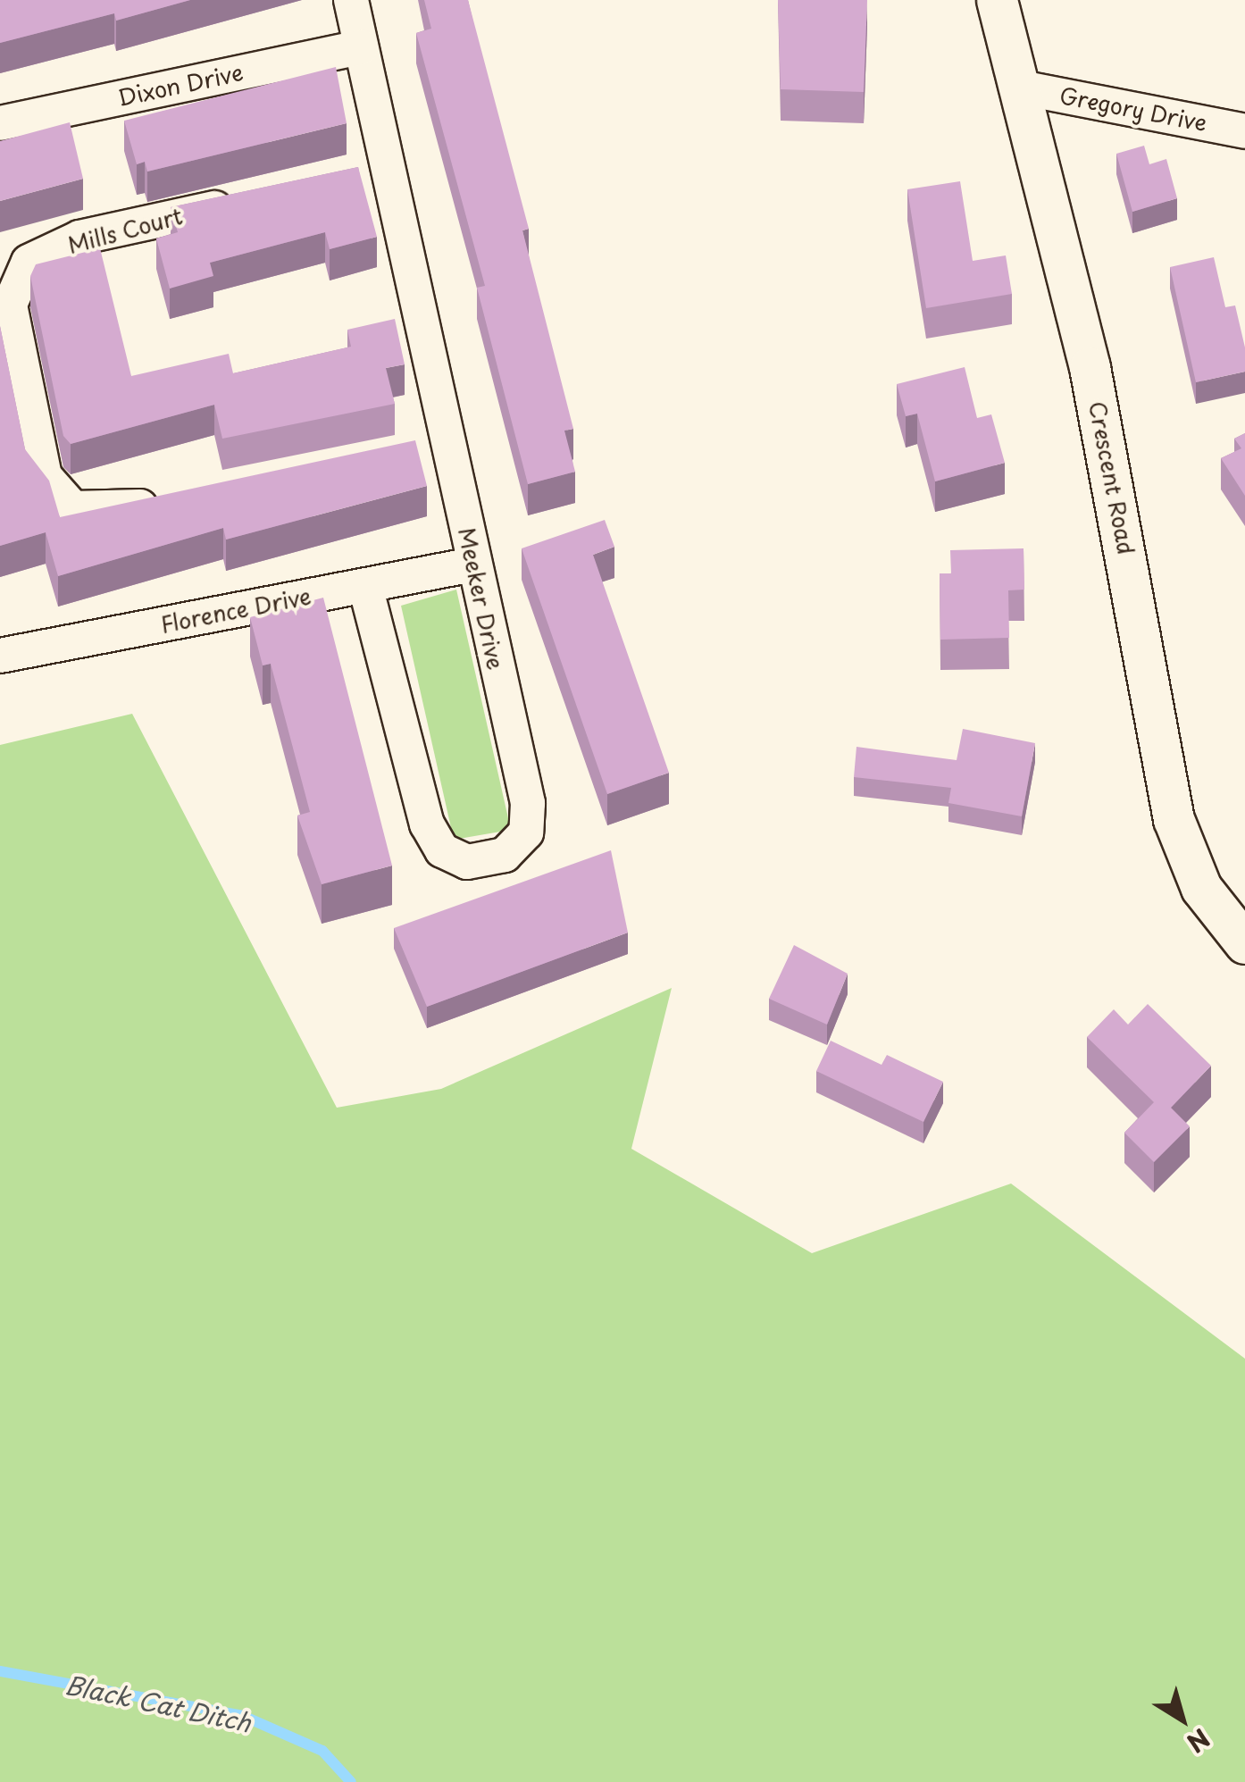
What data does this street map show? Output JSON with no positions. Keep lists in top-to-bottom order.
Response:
{
  "streets": {
    "street": [
      "Dixon Drive",
      "Gregory Drive",
      "Mills Court",
      "Crescent Road",
      "Meeker Drive",
      "Florence Drive"
    ]
  },
  "crossings": [
    ["Dixon Drive", "Meeker Drive"],
    ["Gregory Drive", "Crescent Road"],
    ["Meeker Drive", "Florence Drive"]
  ],
  "water": ["Black Cat Ditch"],
  "north": "bottom right"
}
